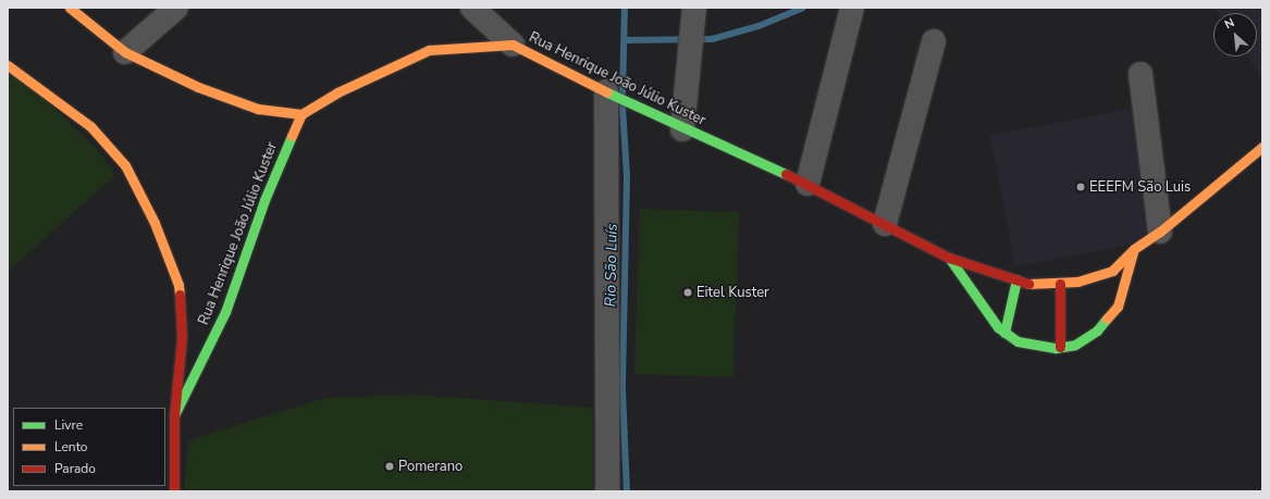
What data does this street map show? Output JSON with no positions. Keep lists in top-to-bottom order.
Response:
{
  "streets": {
    "street": ["Rua Henrique João Júlio Kuster"]
  },
  "water": ["Rio São Luís"],
  "places": ["EEEFM São Luis", "Eitel Kuster", "Pomerano"],
  "legend": ["Livre", "Lento", "Parado"],
  "north": "top left"
}
